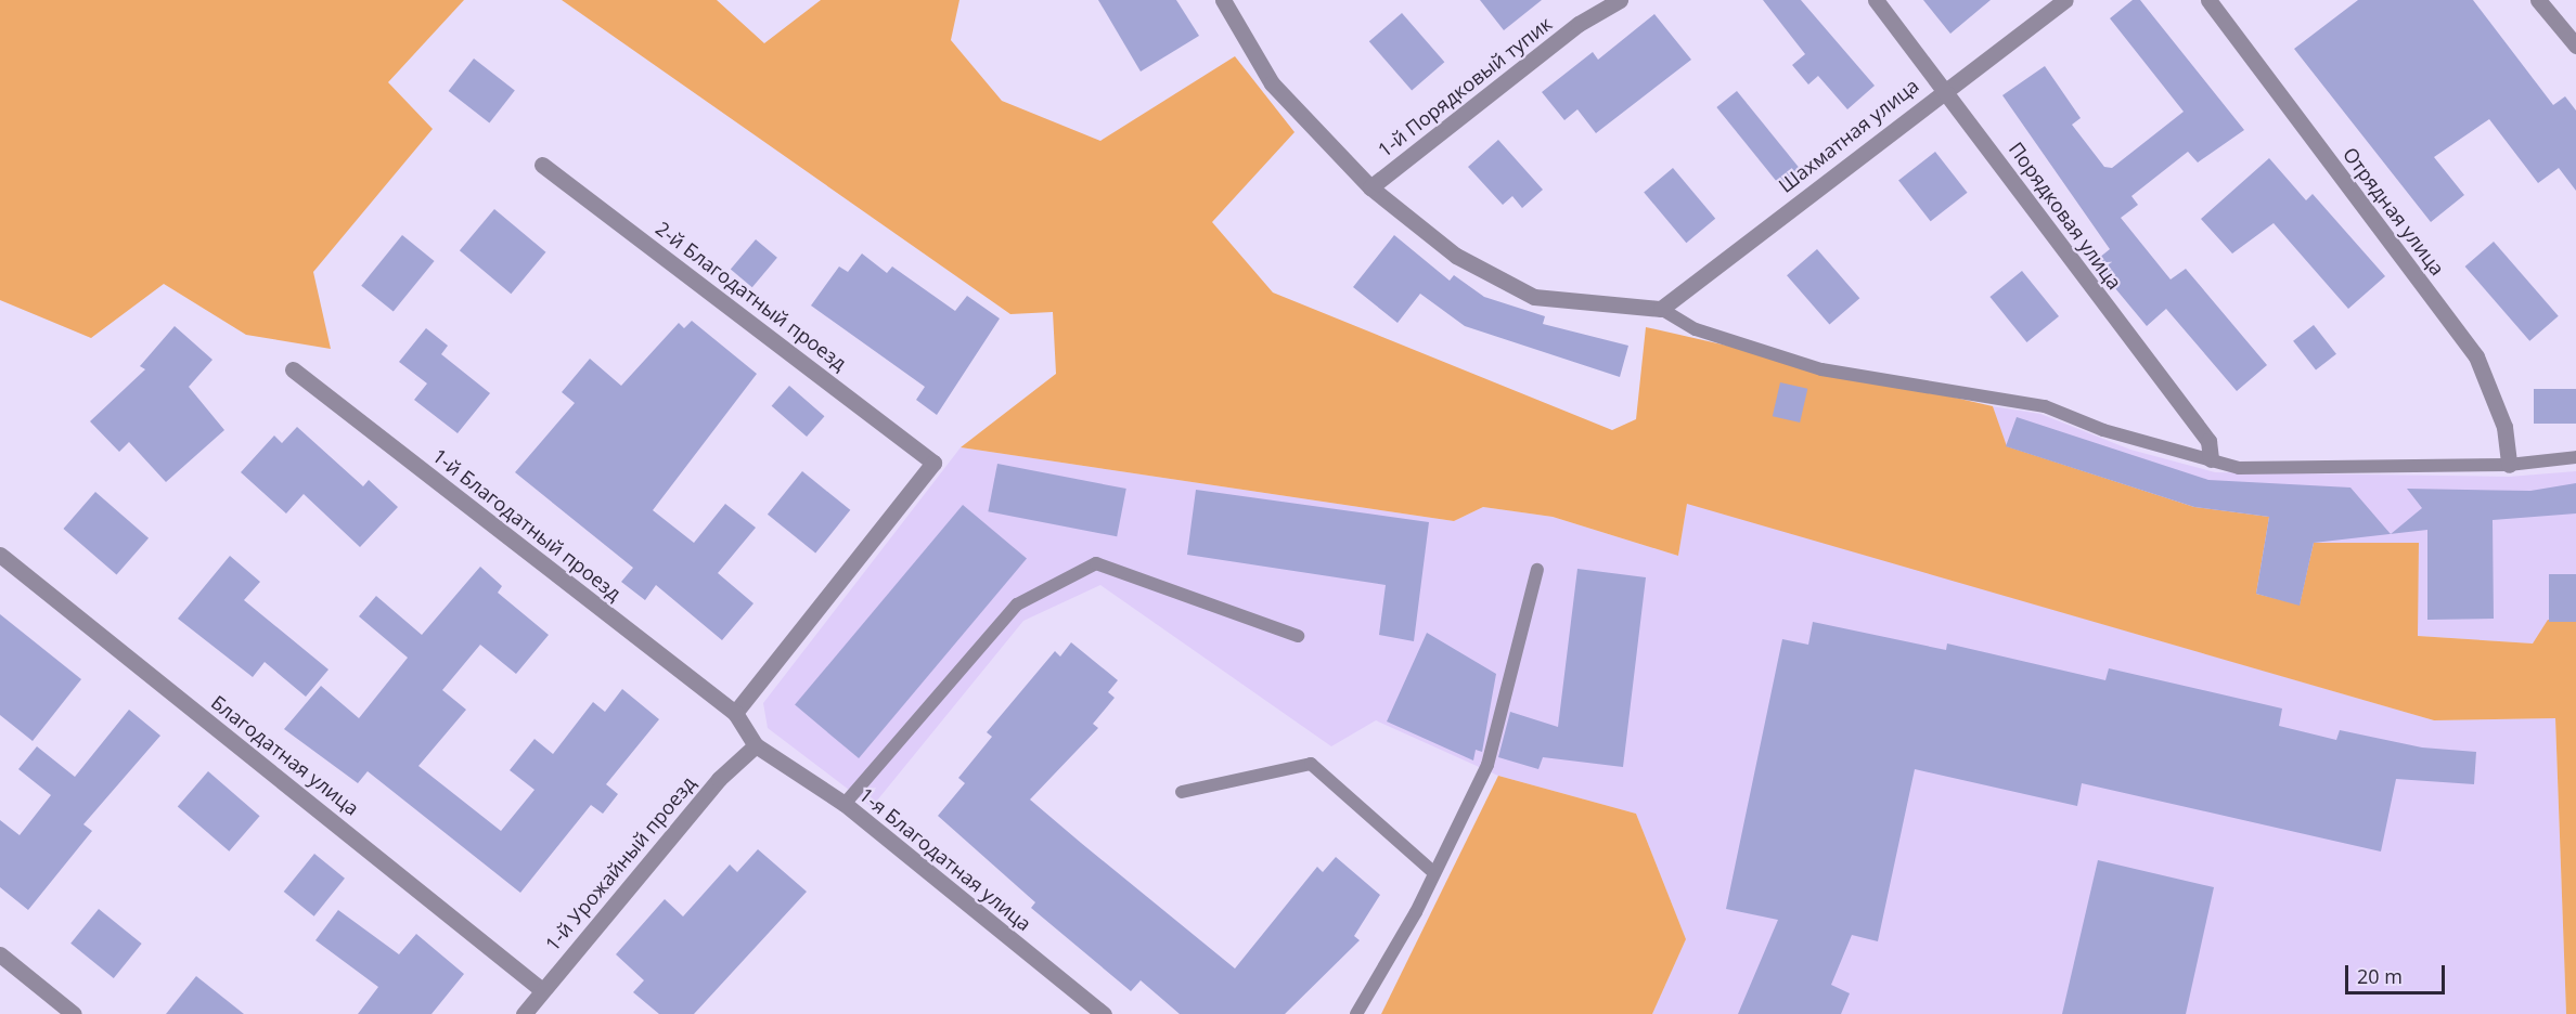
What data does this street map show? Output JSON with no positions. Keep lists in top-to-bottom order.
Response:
{
  "streets": {
    "street": [
      "1-й Порядковый тупик",
      "Шахматная улица",
      "Отрядная улица",
      "Порядковая улица",
      "2-й Благодатный проезд",
      "1-й Благодатный проезд",
      "Благодатная улица",
      "1-я Благодатная улица",
      "1-й Урожайный проезд"
    ]
  },
  "crossings": [
    ["Шахматная улица", "Порядковая улица"],
    ["2-й Благодатный проезд", "1-й Благодатный проезд"],
    ["1-й Благодатный проезд", "1-я Благодатная улица"],
    ["1-й Благодатный проезд", "1-й Урожайный проезд"],
    ["Благодатная улица", "1-й Урожайный проезд"],
    ["1-я Благодатная улица", "1-й Урожайный проезд"]
  ],
  "scale_bar": "20 m"
}
